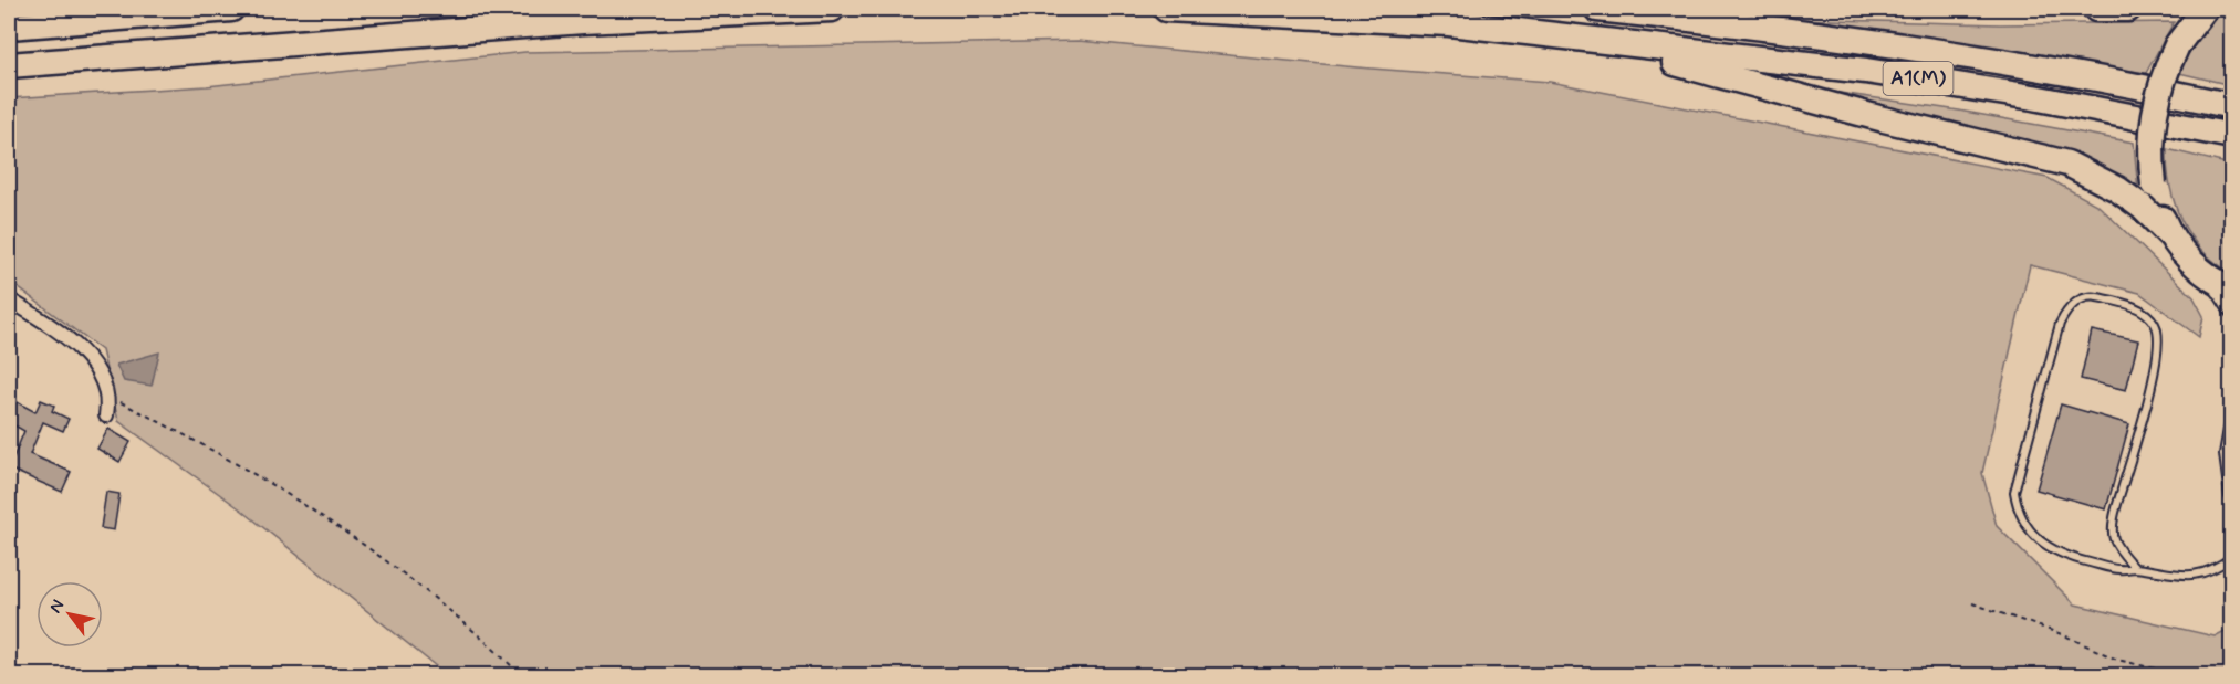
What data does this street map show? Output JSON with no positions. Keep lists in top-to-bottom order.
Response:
{
  "streets": {
    "highway": ["A1(M)"]
  },
  "north": "top left"
}
